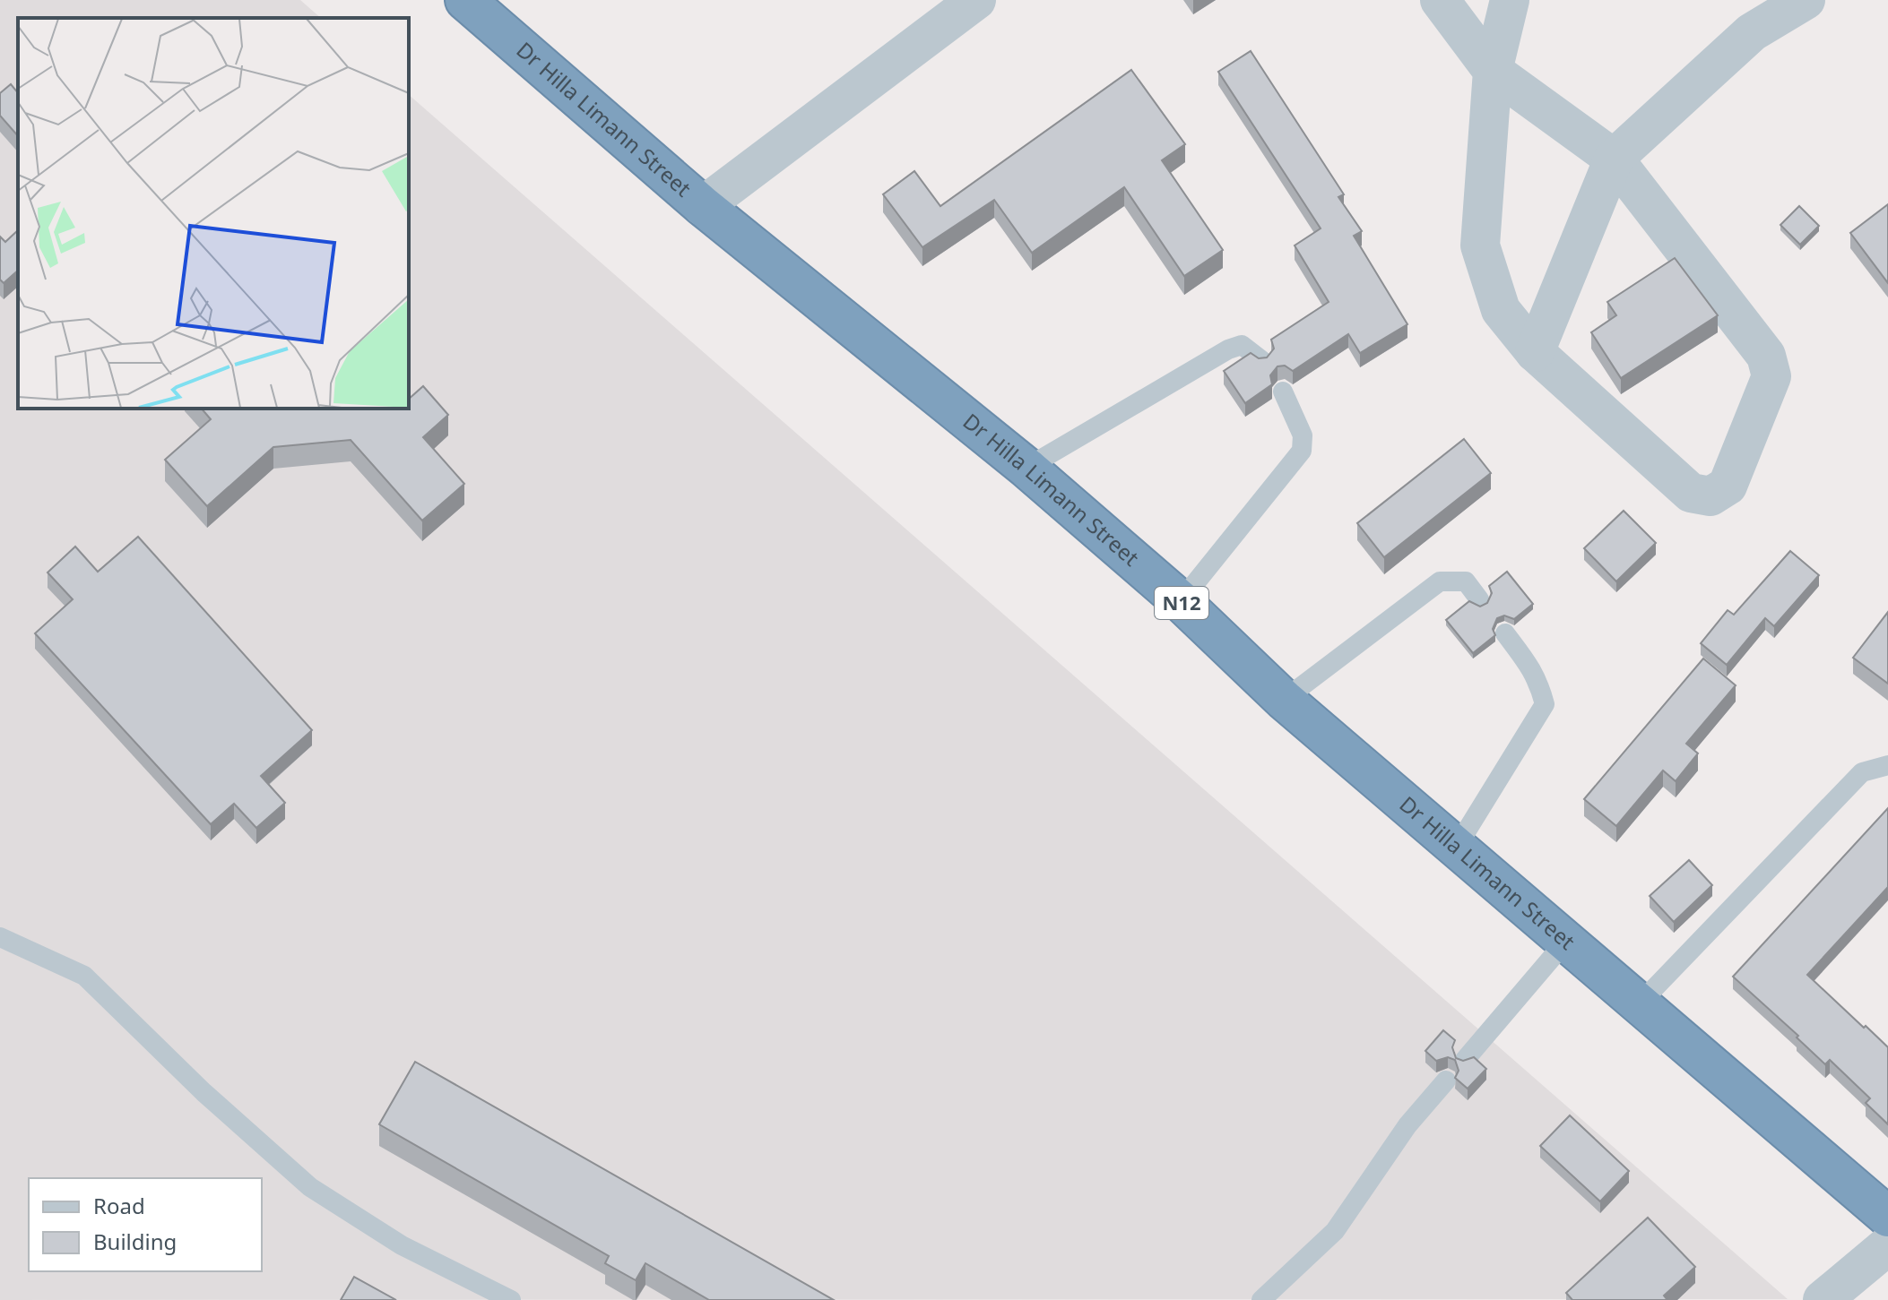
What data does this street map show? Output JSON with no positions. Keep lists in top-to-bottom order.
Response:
{
  "streets": {
    "highway": ["Dr Hilla Limann Street", "N12"]
  },
  "legend": ["Road", "Building"]
}
